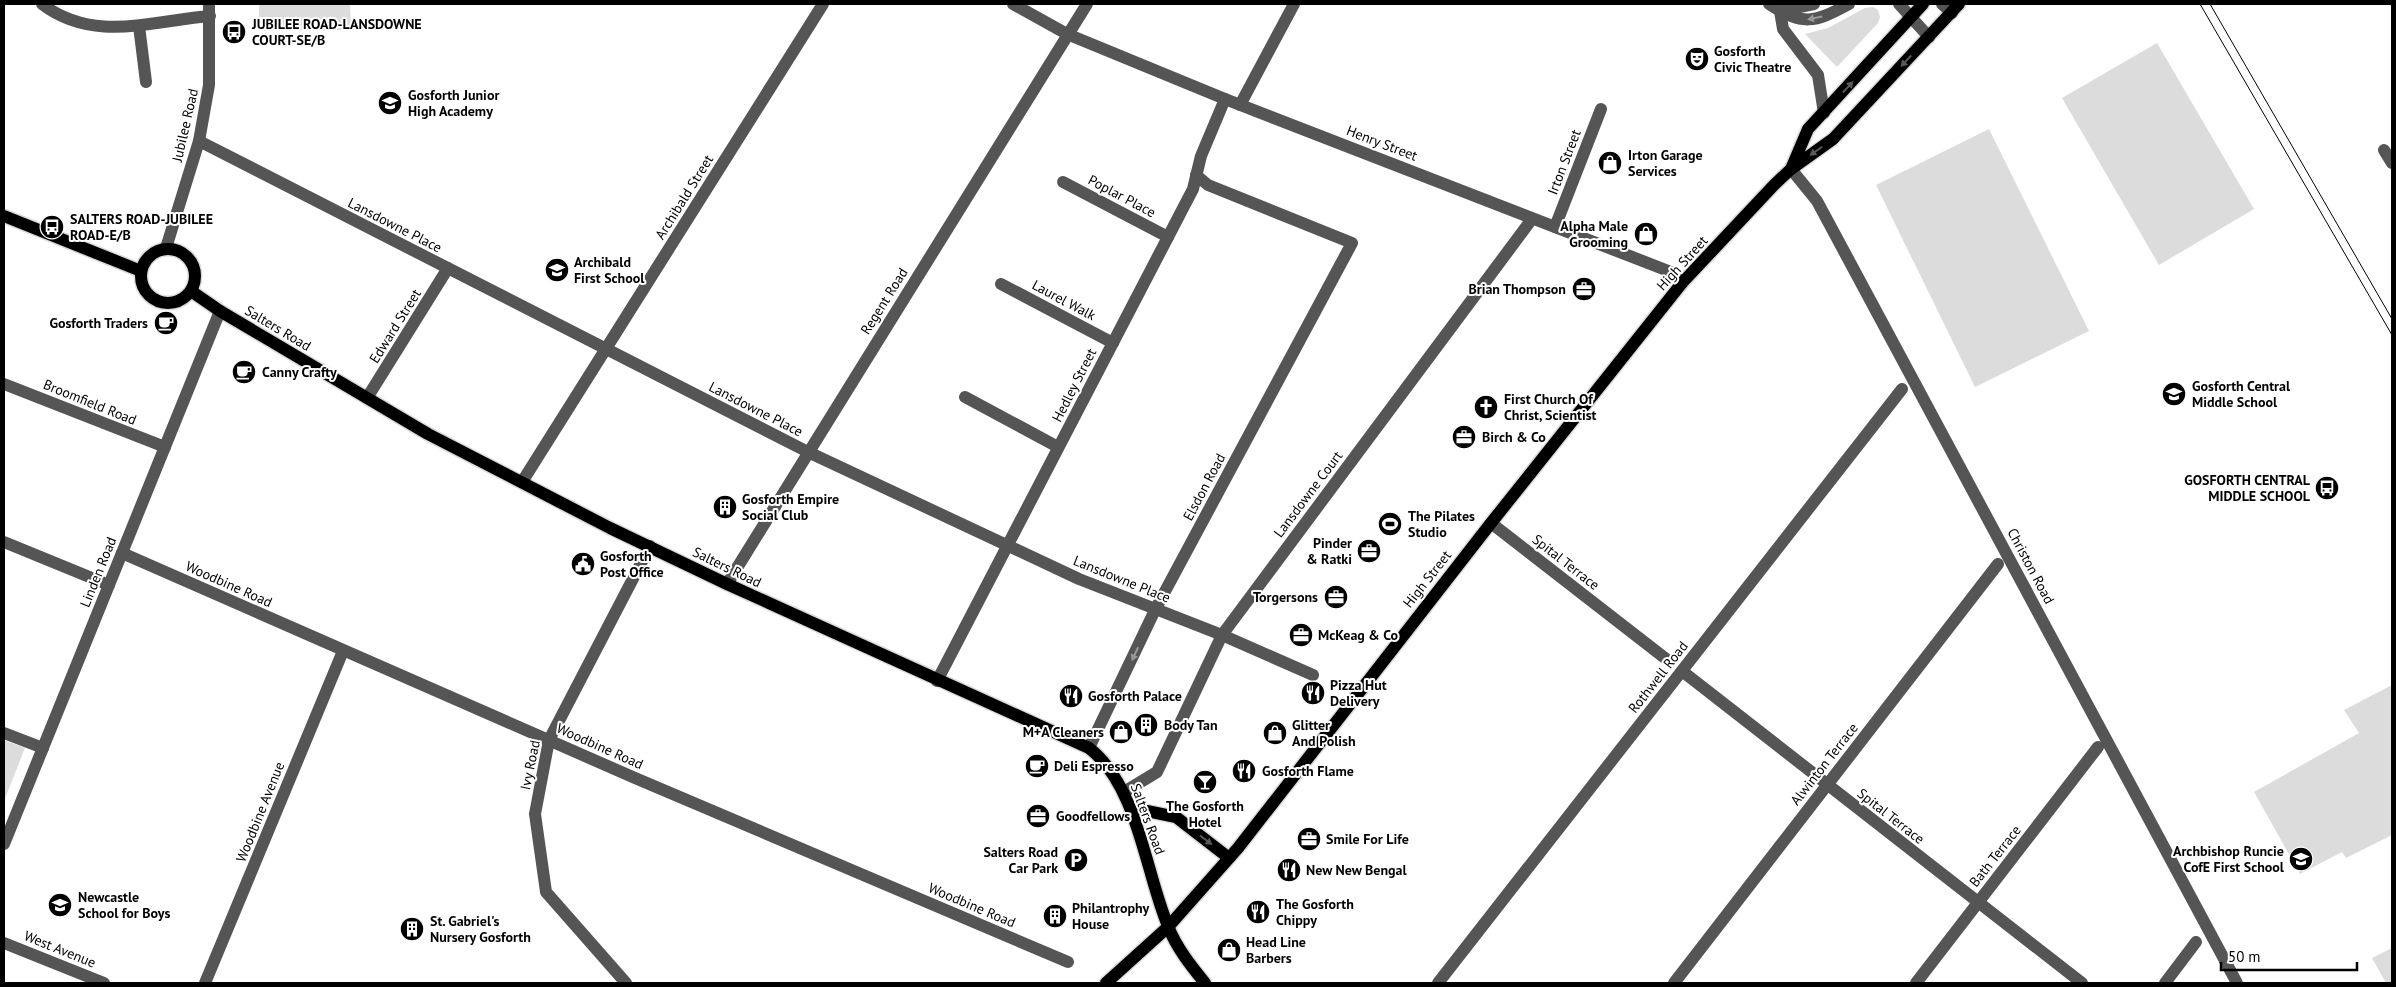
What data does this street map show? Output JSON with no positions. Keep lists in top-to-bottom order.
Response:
{
  "streets": {
    "main road": ["High Street", "Salters Road"],
    "street": [
      "Jubilee Road",
      "Henry Street",
      "Irton Street",
      "Poplar Place",
      "Archibald Street",
      "Lansdowne Place",
      "Laurel Walk",
      "Regent Road",
      "Edward Street",
      "Hedley Street",
      "Broomfield Road",
      "Elsdon Road",
      "Lansdowne Court",
      "Spital Terrace",
      "Christon Road",
      "Linden Road",
      "Woodbine Road",
      "Rothwell Road",
      "Alwinton Terrace",
      "Ivy Road",
      "Woodbine Avenue",
      "Bath Terrace",
      "West Avenue"
    ]
  },
  "crossings": [
    ["Jubilee Road", "Lansdowne Place"],
    ["Jubilee Road", "Salters Road"],
    ["Henry Street", "Irton Street"],
    ["Henry Street", "High Street"],
    ["Henry Street", "Regent Road"],
    ["Henry Street", "Hedley Street"],
    ["Henry Street", "Lansdowne Court"],
    ["Poplar Place", "Hedley Street"],
    ["Archibald Street", "Lansdowne Place"],
    ["Archibald Street", "Salters Road"],
    ["Lansdowne Place", "Regent Road"],
    ["Lansdowne Place", "Edward Street"],
    ["Lansdowne Place", "Hedley Street"],
    ["Lansdowne Place", "Elsdon Road"],
    ["Lansdowne Place", "Lansdowne Court"],
    ["High Street", "Salters Road"],
    ["High Street", "Spital Terrace"],
    ["High Street", "Christon Road"],
    ["Laurel Walk", "Hedley Street"],
    ["Regent Road", "Salters Road"],
    ["Edward Street", "Salters Road"],
    ["Salters Road", "Hedley Street"],
    ["Salters Road", "Elsdon Road"],
    ["Salters Road", "Lansdowne Court"],
    ["Salters Road", "Linden Road"],
    ["Salters Road", "Ivy Road"],
    ["Hedley Street", "Elsdon Road"],
    ["Broomfield Road", "Linden Road"],
    ["Spital Terrace", "Rothwell Road"],
    ["Spital Terrace", "Alwinton Terrace"],
    ["Spital Terrace", "Bath Terrace"],
    ["Linden Road", "Woodbine Road"],
    ["Woodbine Road", "Ivy Road"],
    ["Woodbine Road", "Woodbine Avenue"]
  ],
  "places": {
    "bus stop": ["JUBILEE ROAD-LANSDOWNE COURT-SE/B", "SALTERS ROAD-JUBILEE ROAD-E/B", "GOSFORTH CENTRAL MIDDLE SCHOOL"],
    "theatre": ["Gosforth Civic Theatre"],
    "school or university": [
      "Gosforth Junior High Academy",
      "Archibald First School",
      "Gosforth Central Middle School",
      "Archbishop Runcie CofE First School",
      "Newcastle School for Boys"
    ],
    "shop": [
      "Irton Garage Services",
      "Alpha Male Grooming",
      "M+A Cleaners",
      "Glitter And Polish",
      "Head Line Barbers"
    ],
    "office": [
      "Brian Thompson",
      "Birch & Co",
      "Pinder & Ratki",
      "Torgersons",
      "McKeag & Co",
      "Goodfellows",
      "Smile For Life"
    ],
    "cafe": ["Gosforth Traders", "Canny Crafty", "Deli Espresso"],
    "church": ["First Church Of Christ, Scientist"],
    "building": [
      "Gosforth Empire Social Club",
      "Body Tan",
      "Philantrophy House",
      "St. Gabriel's Nursery Gosforth"
    ],
    "sports": ["The Pilates Studio"],
    "public building": ["Gosforth Post Office"],
    "restaurant": [
      "Pizza Hut Delivery",
      "Gosforth Palace",
      "Gosforth Flame",
      "New New Bengal",
      "The Gosforth Chippy"
    ],
    "bar": ["The Gosforth Hotel"],
    "parking": ["Salters Road Car Park"]
  },
  "scale_bar": "50 m"
}
